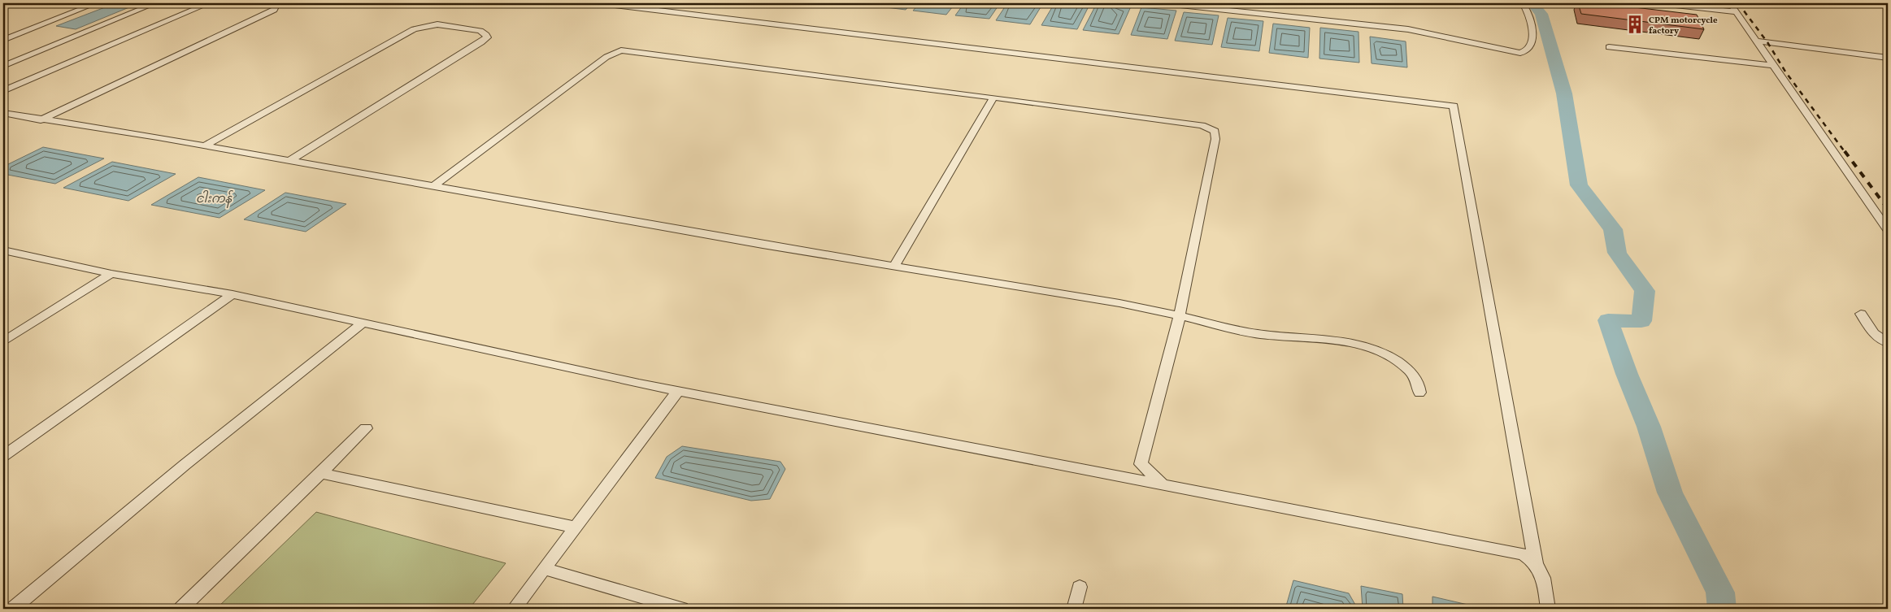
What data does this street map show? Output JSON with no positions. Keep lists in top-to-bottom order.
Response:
{
  "water": ["ငါးကန်"],
  "places": {
    "building": ["CPM motorcycle factory"]
  }
}
